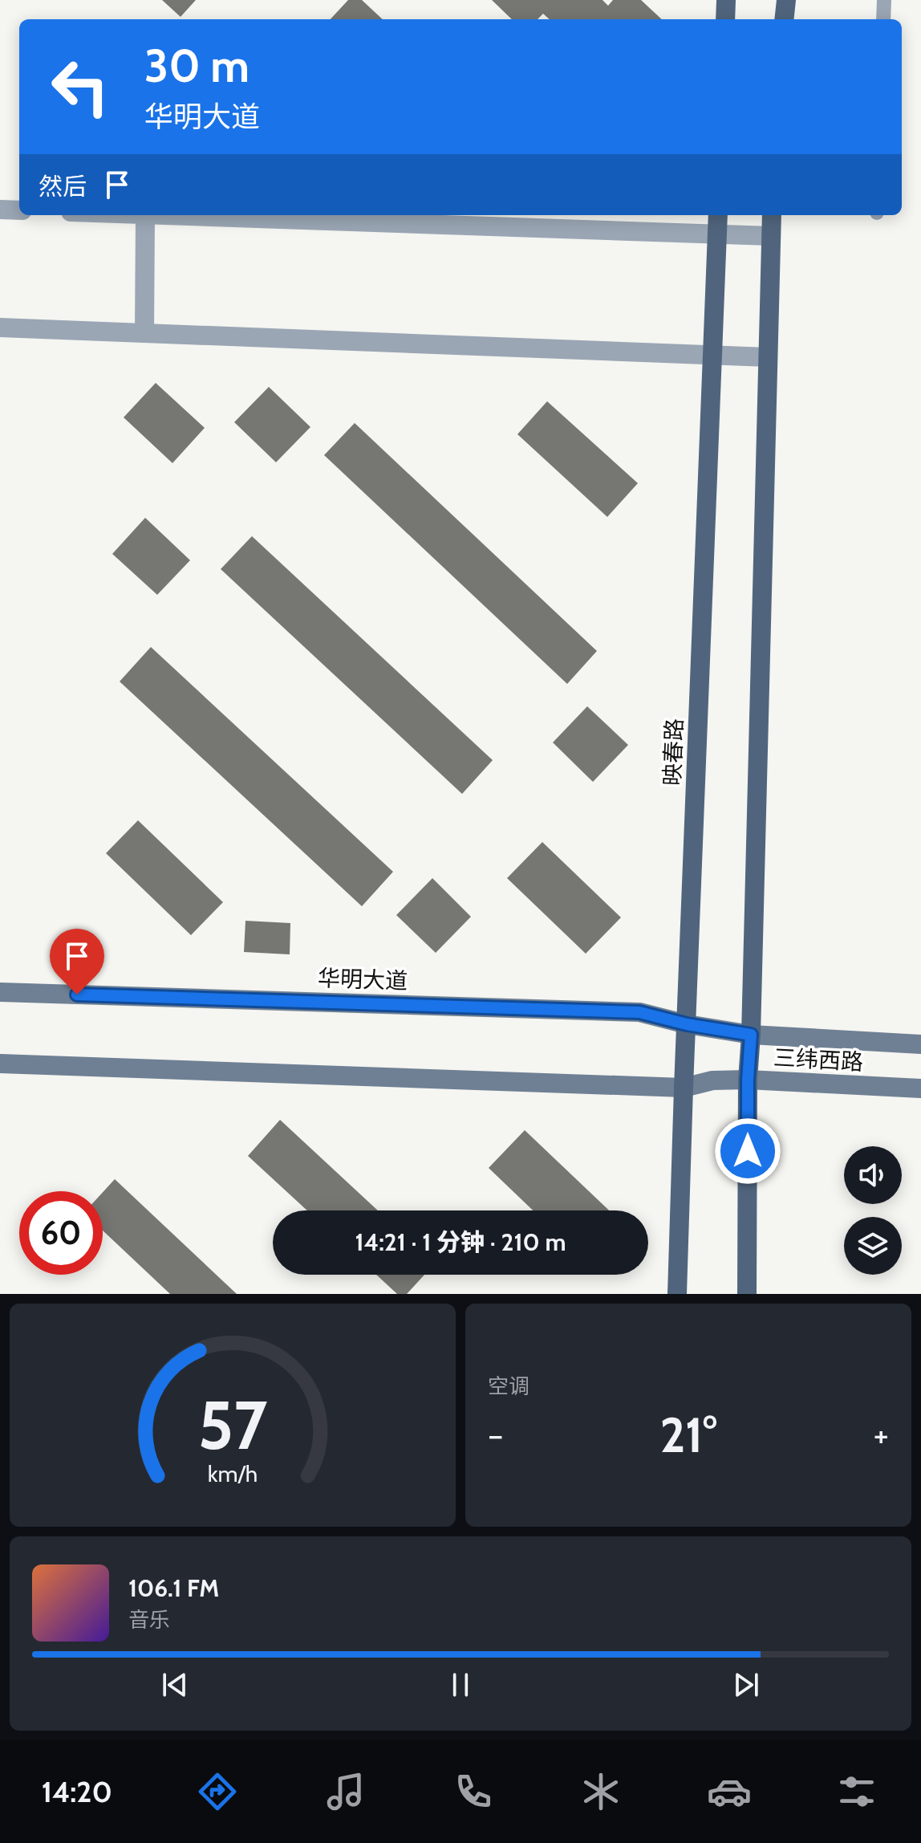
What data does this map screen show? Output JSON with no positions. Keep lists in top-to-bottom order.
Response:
{
  "streets": {
    "main road": ["映春路", "华明大道", "三纬西路"]
  },
  "crossings": [
    ["映春路", "华明大道"],
    ["映春路", "三纬西路"],
    ["华明大道", "三纬西路"]
  ],
  "page": {
    "turn": ["30 m", "华明大道"],
    "then": "然后",
    "limit": "60",
    "trip": "14:21 · 1 分钟 · 210 m",
    "tile": "空调",
    "heat": ["−", "21°", "+"],
    "song": ["106.1 FM", "音乐"],
    "tabs": "14:20",
    "gauge": ["57", "km/h"]
  }
}
